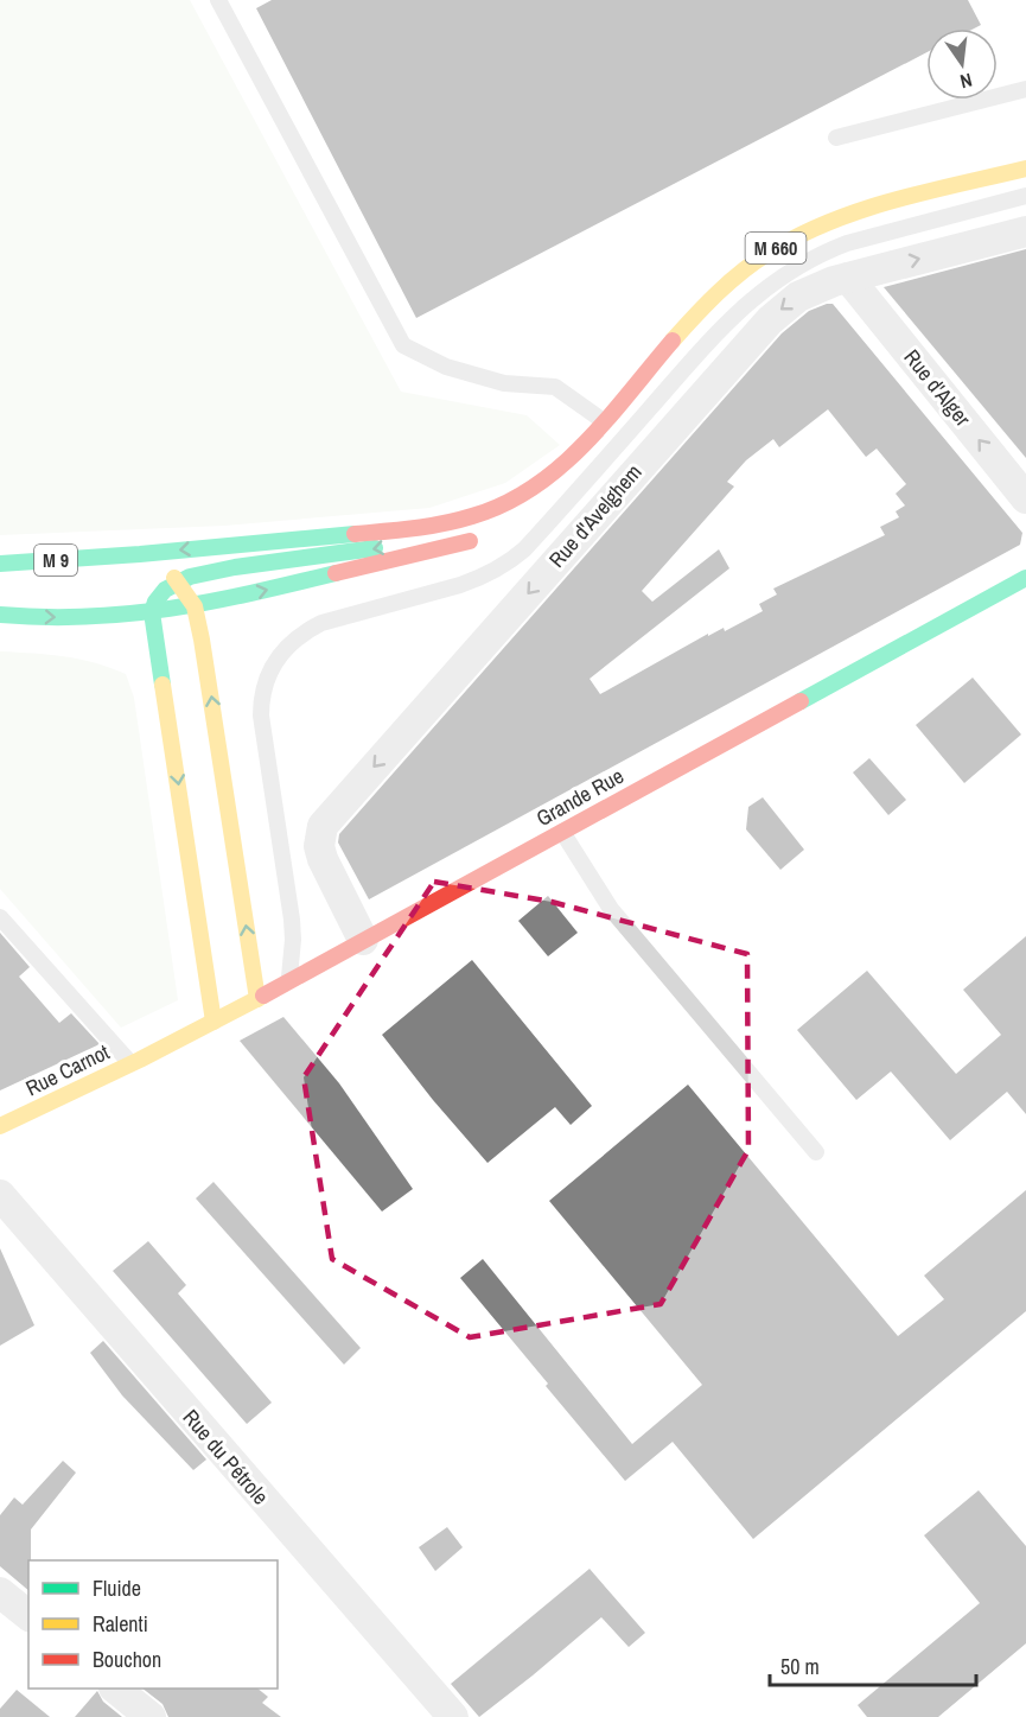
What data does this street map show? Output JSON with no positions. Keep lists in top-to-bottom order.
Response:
{
  "streets": {
    "main road": [
      "M 660",
      "M 9",
      "Grande Rue",
      "Rue Carnot"
    ],
    "street": ["Rue d'Alger", "Rue d'Avelghem", "Rue du Pétrole"]
  },
  "crossings": [
    ["M 660", "M 9"],
    ["Rue d'Alger", "Rue d'Avelghem"],
    ["Rue d'Avelghem", "Grande Rue"],
    ["Grande Rue", "Rue Carnot"]
  ],
  "one_way": ["Rue d'Alger"],
  "legend": ["Fluide", "Ralenti", "Bouchon"],
  "scale_bar": "50 m",
  "north": "bottom"
}
